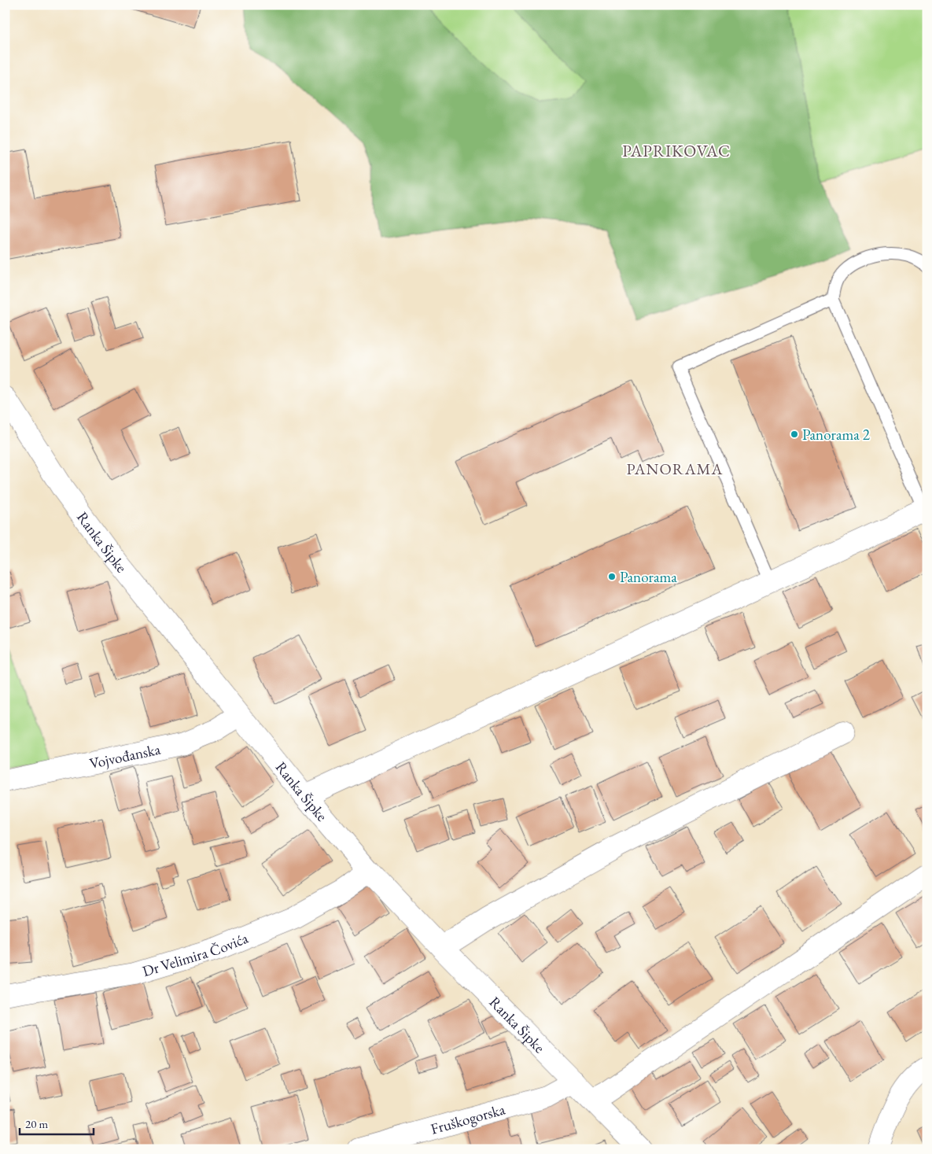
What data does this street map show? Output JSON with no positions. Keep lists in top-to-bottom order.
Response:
{
  "streets": {
    "street": [
      "Ranka Šipke",
      "Vojvođanska",
      "Dr Velimira Čovića",
      "Fruškogorska"
    ]
  },
  "crossings": [
    ["Ranka Šipke", "Vojvođanska"],
    ["Ranka Šipke", "Dr Velimira Čovića"],
    ["Ranka Šipke", "Fruškogorska"]
  ],
  "districts": ["PAPRIKOVAC", "PANORAMA"],
  "places": ["Panorama 2", "Panorama"],
  "scale_bar": "20 m"
}
